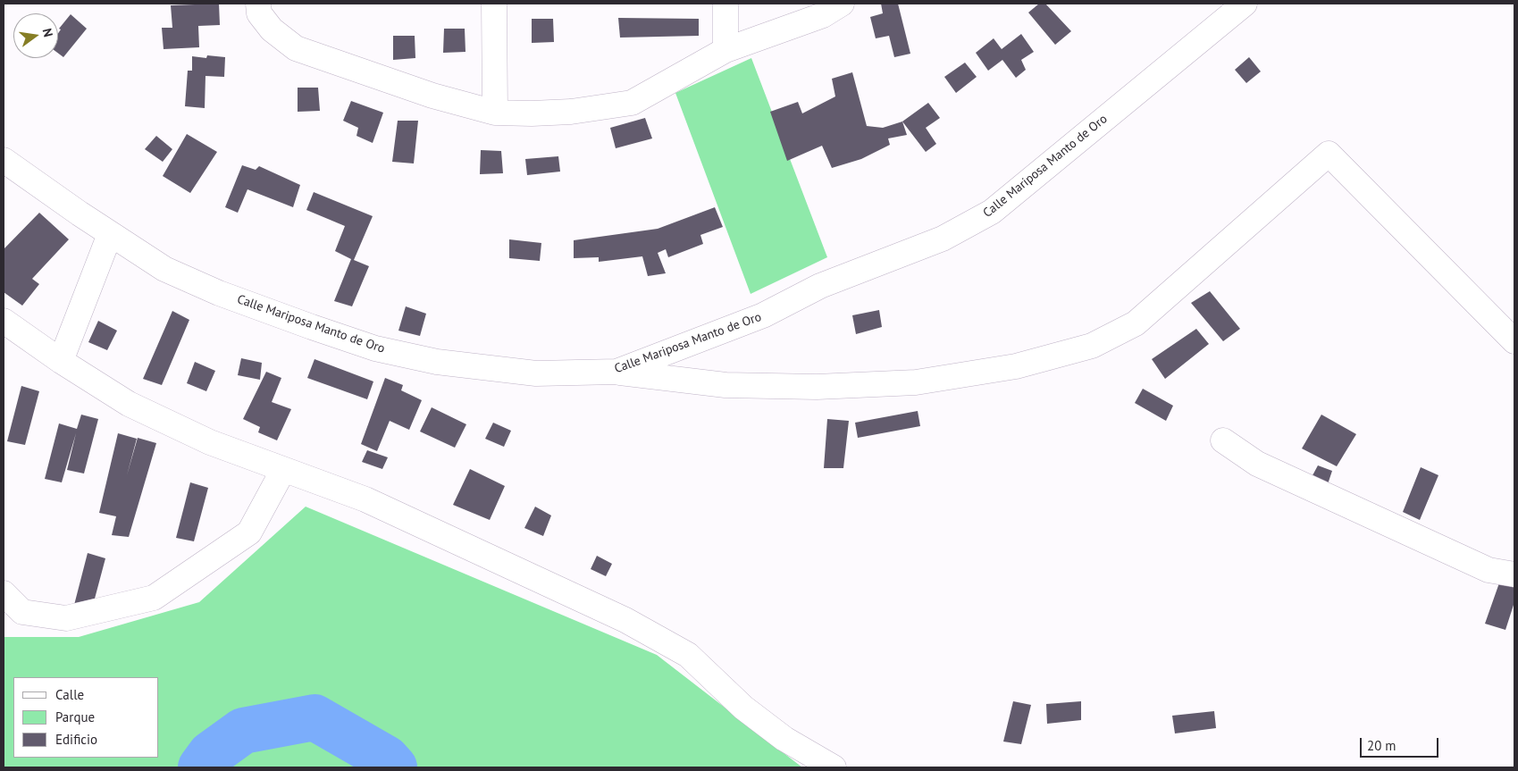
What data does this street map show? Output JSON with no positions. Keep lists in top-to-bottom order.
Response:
{
  "streets": {
    "street": ["Calle Mariposa Manto de Oro"]
  },
  "legend": ["Calle", "Parque", "Edificio"],
  "scale_bar": "20 m",
  "north": "right"
}
